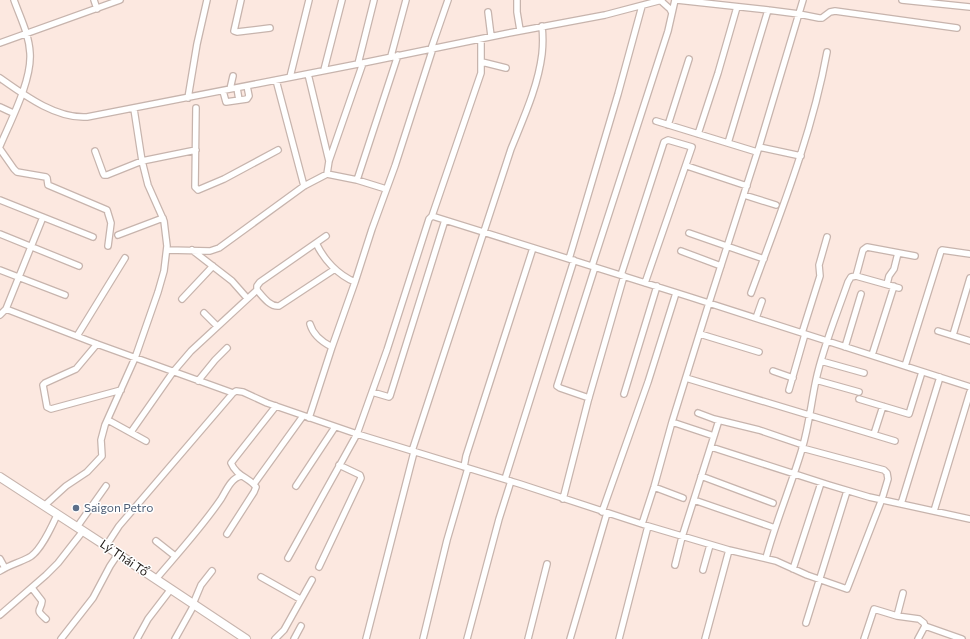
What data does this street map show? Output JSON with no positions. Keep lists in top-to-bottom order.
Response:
{
  "streets": {
    "main road": ["Lý Thái Tổ"]
  },
  "places": ["Saigon Petro"]
}
